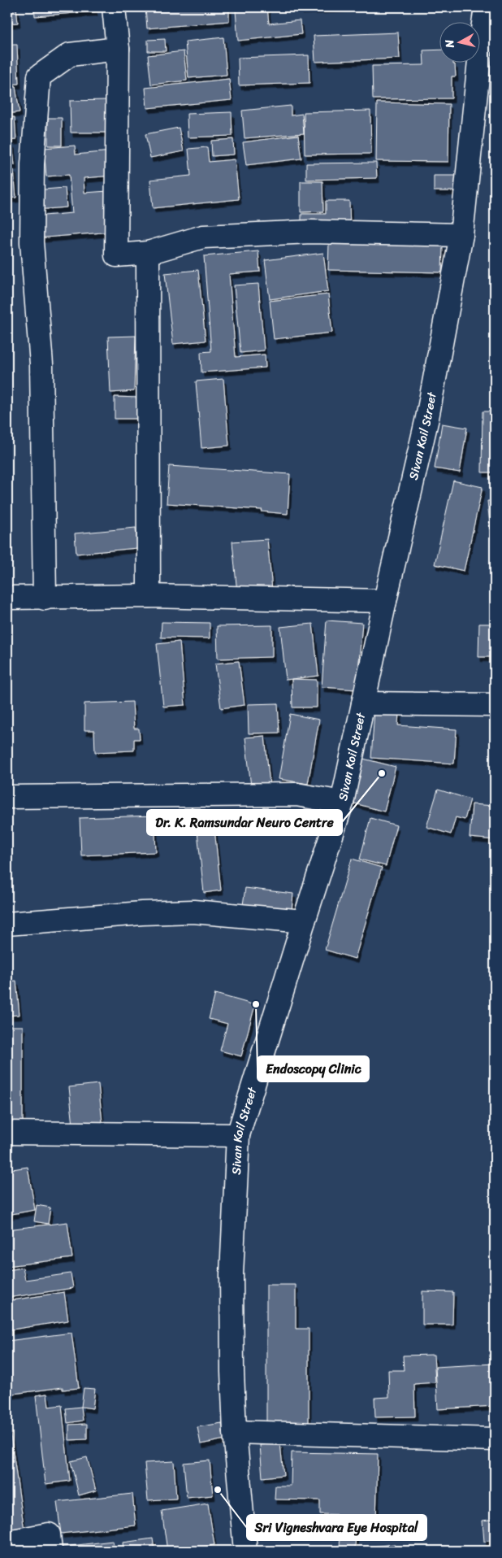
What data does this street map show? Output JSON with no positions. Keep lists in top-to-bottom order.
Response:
{
  "streets": {
    "street": ["Sivan Koil Street"]
  },
  "places": ["Dr. K. Ramsundar Neuro Centre", "Endoscopy Clinic", "Sri Vigneshvara Eye Hospital"],
  "north": "left"
}
